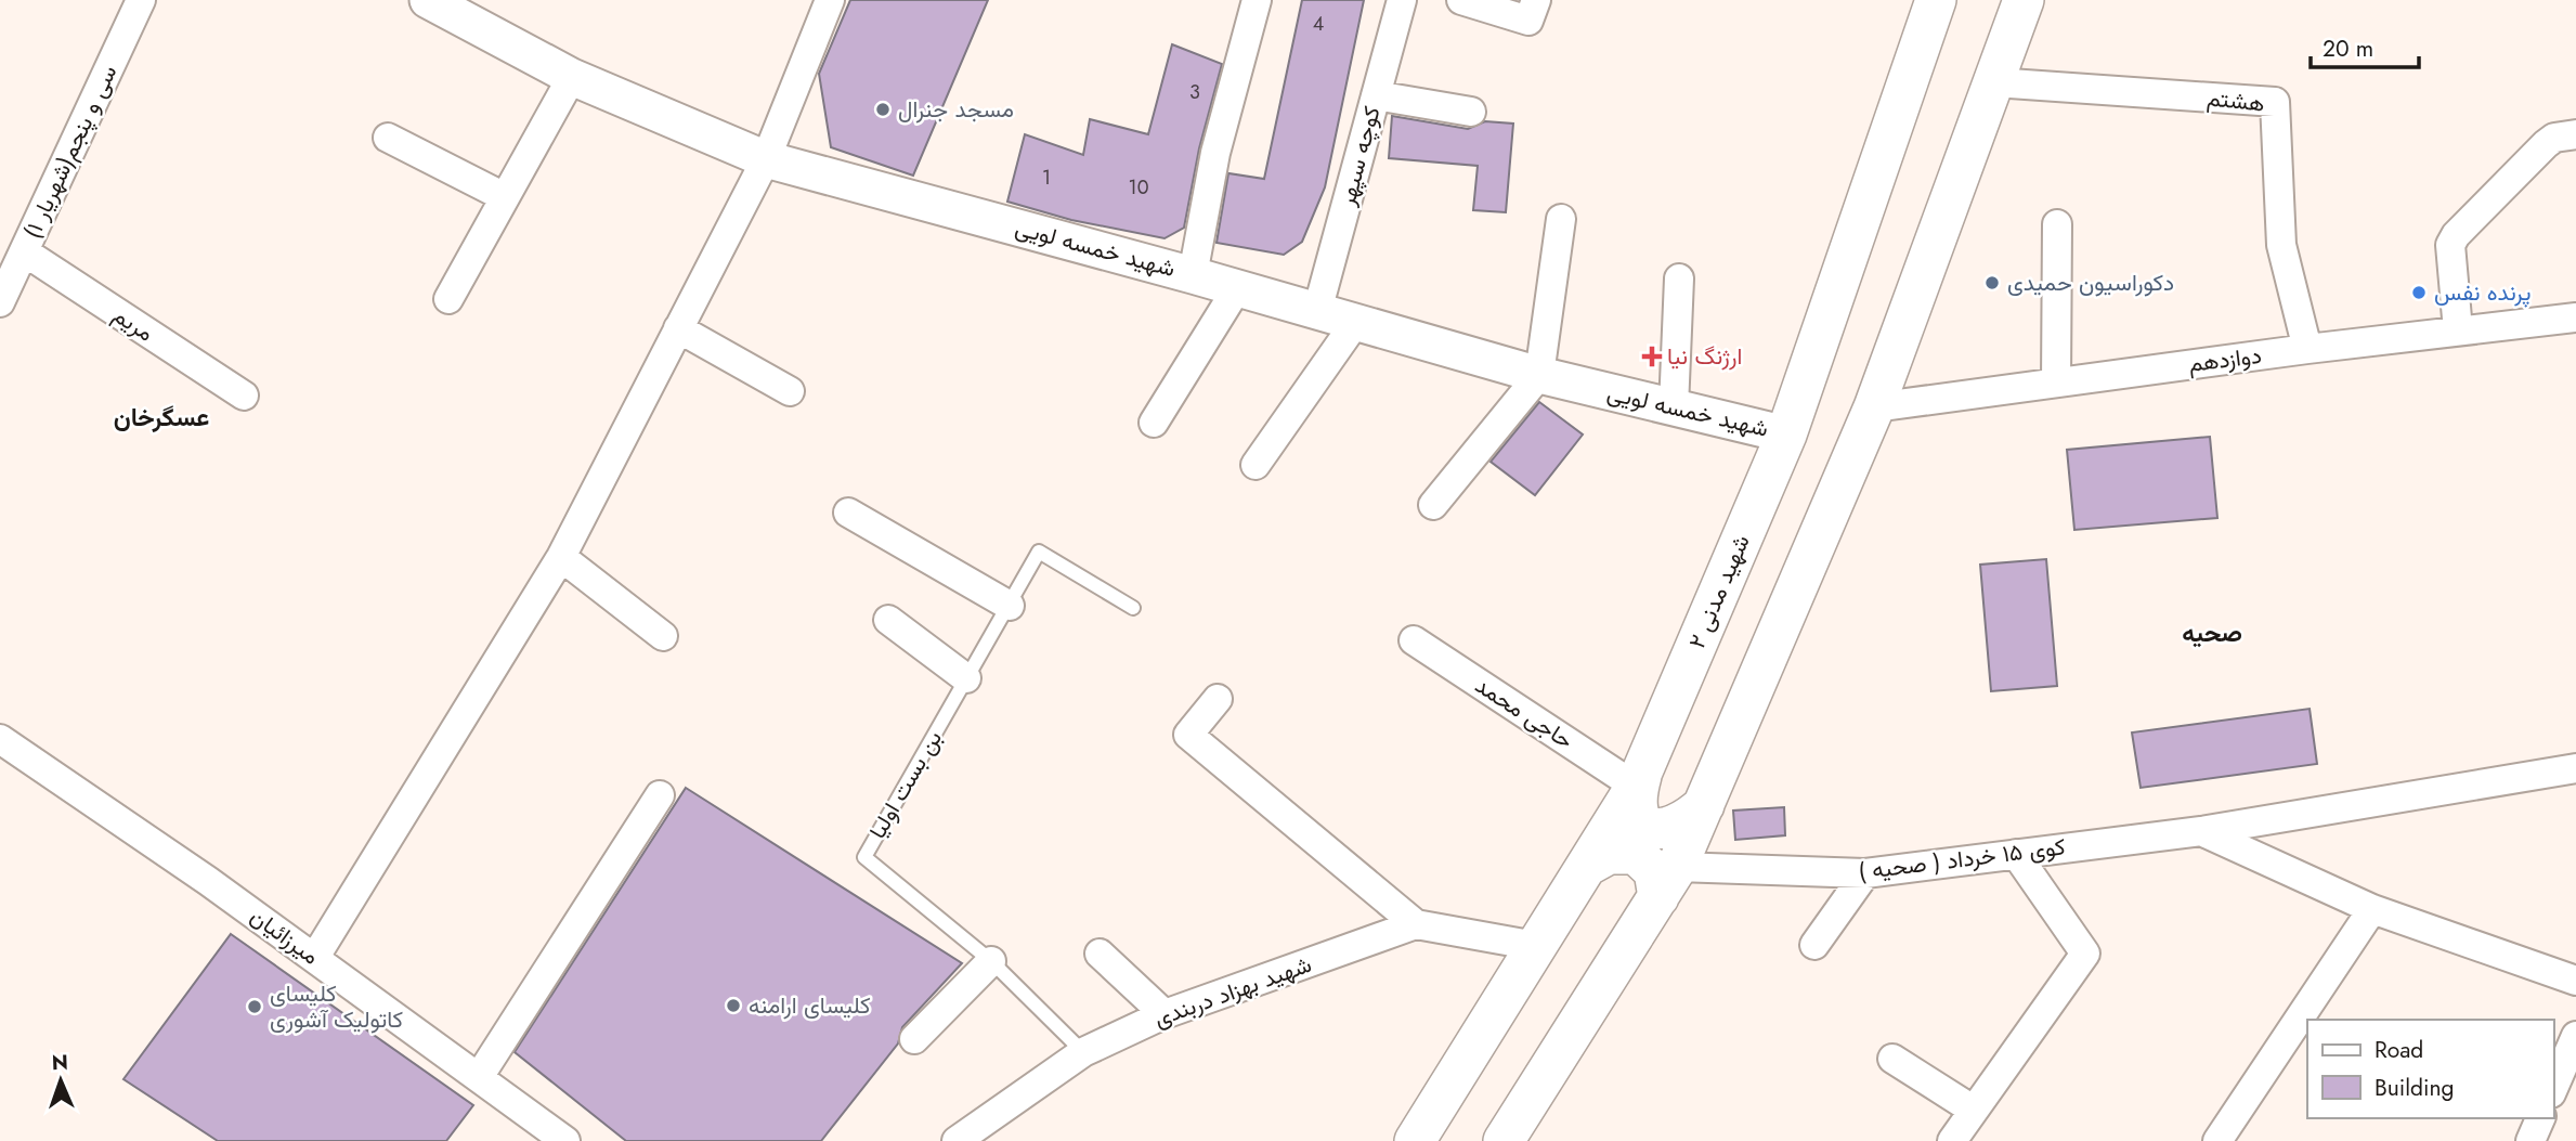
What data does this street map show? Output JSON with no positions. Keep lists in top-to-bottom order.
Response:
{
  "streets": {
    "main road": ["شهید مدنی ۲"],
    "street": [
      "هشتم",
      "سی و پنجم(شهریار ۱)",
      "کوچه سپهر",
      "شهید خمسه لویی",
      "مریم",
      "دوازدهم",
      "حاجی محمد",
      "کوی ۱۵ خرداد ( صحیه )",
      "میرزائیان",
      "شهید بهزاد دربندی"
    ],
    "lane": ["بن بست اولیا"]
  },
  "crossings": [
    ["هشتم", "دوازدهم"],
    ["سی و پنجم(شهریار ۱)", "مریم"],
    ["کوچه سپهر", "شهید خمسه لویی"],
    ["شهید خمسه لویی", "شهید مدنی ۲"],
    ["شهید مدنی ۲", "حاجی محمد"],
    ["شهید مدنی ۲", "شهید بهزاد دربندی"],
    ["بن بست اولیا", "شهید بهزاد دربندی"]
  ],
  "districts": ["عسگرخان", "صحیه"],
  "places": {
    "other": [
      "مسجد جنرال",
      "دکوراسیون حمیدی",
      "پرنده نفس",
      "کلیسای ارامنه",
      "کلیسای کاتولیک آشوری"
    ],
    "health": ["ارژنگ نیا"]
  },
  "house_numbers": [
    "4",
    "3",
    "1",
    "10"
  ],
  "legend": ["Road", "Building"],
  "scale_bar": "20 m",
  "north": "top"
}
